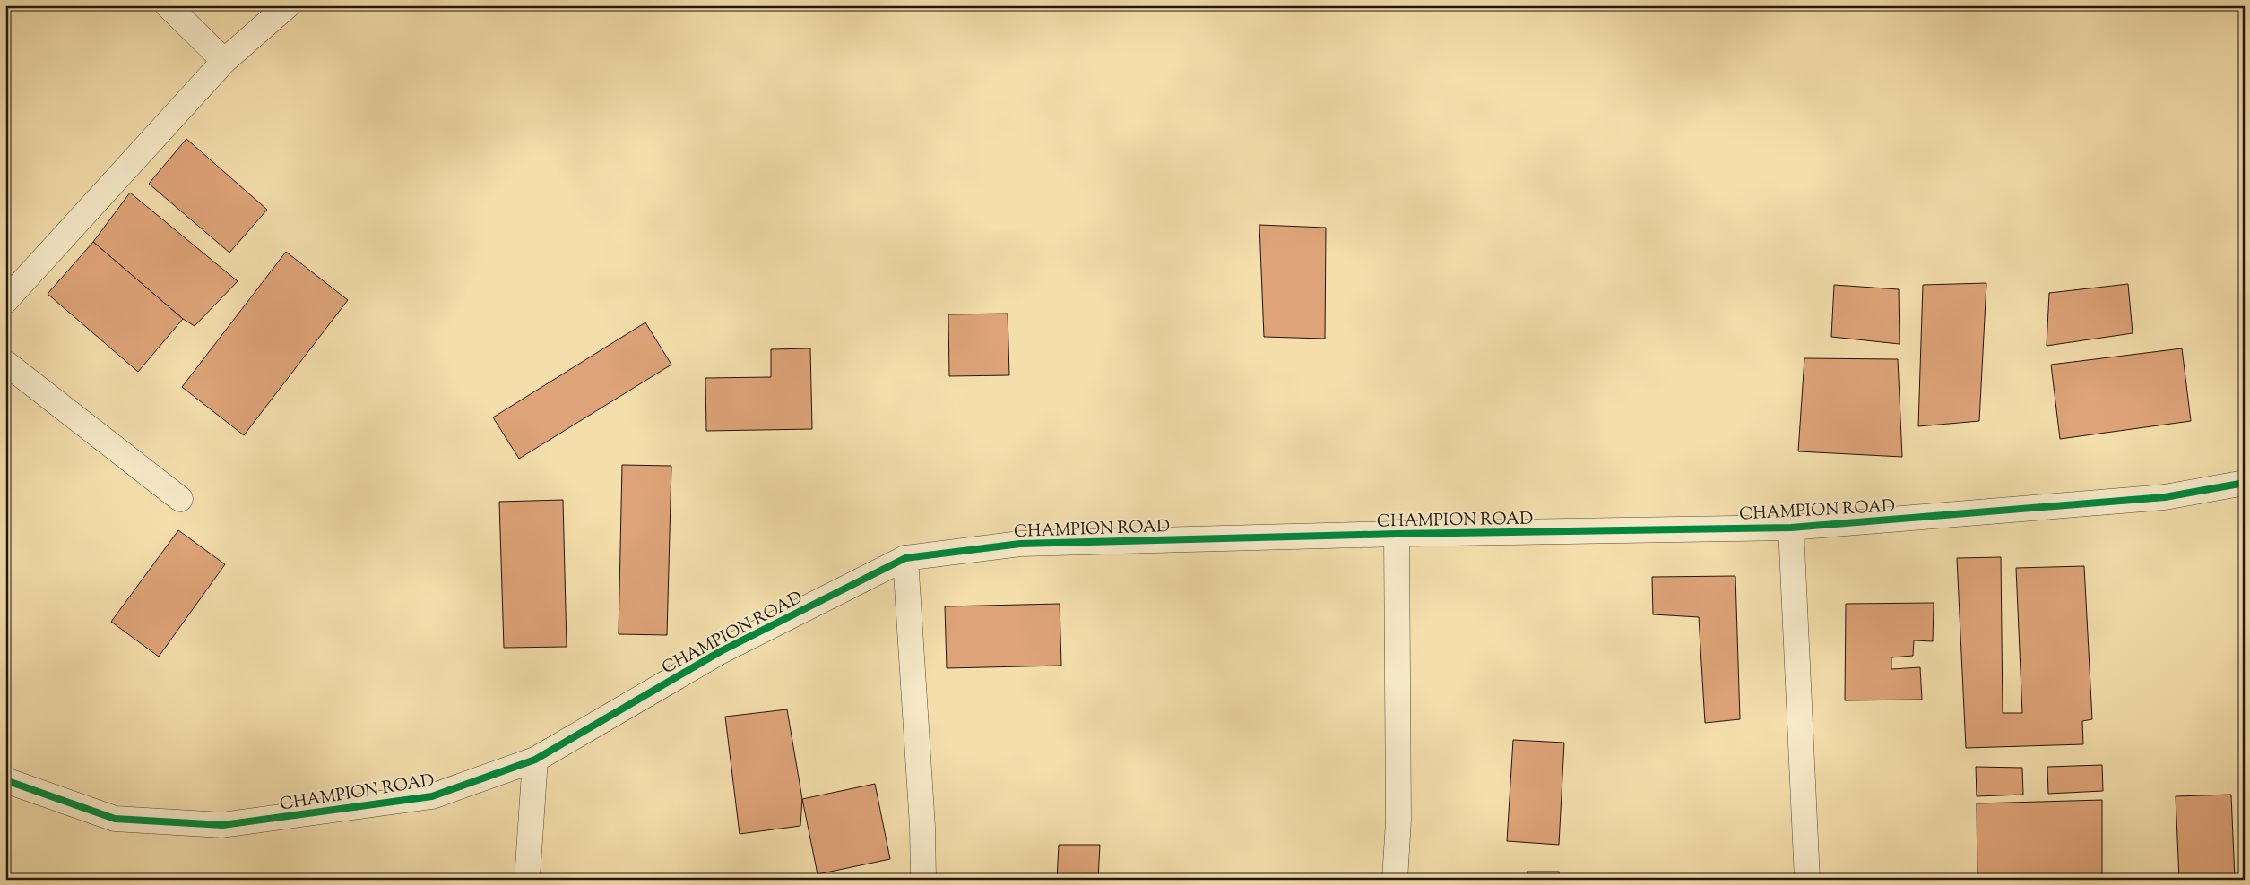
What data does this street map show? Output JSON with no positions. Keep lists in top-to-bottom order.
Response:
{
  "streets": {
    "street": ["CHAMPION ROAD"]
  }
}
